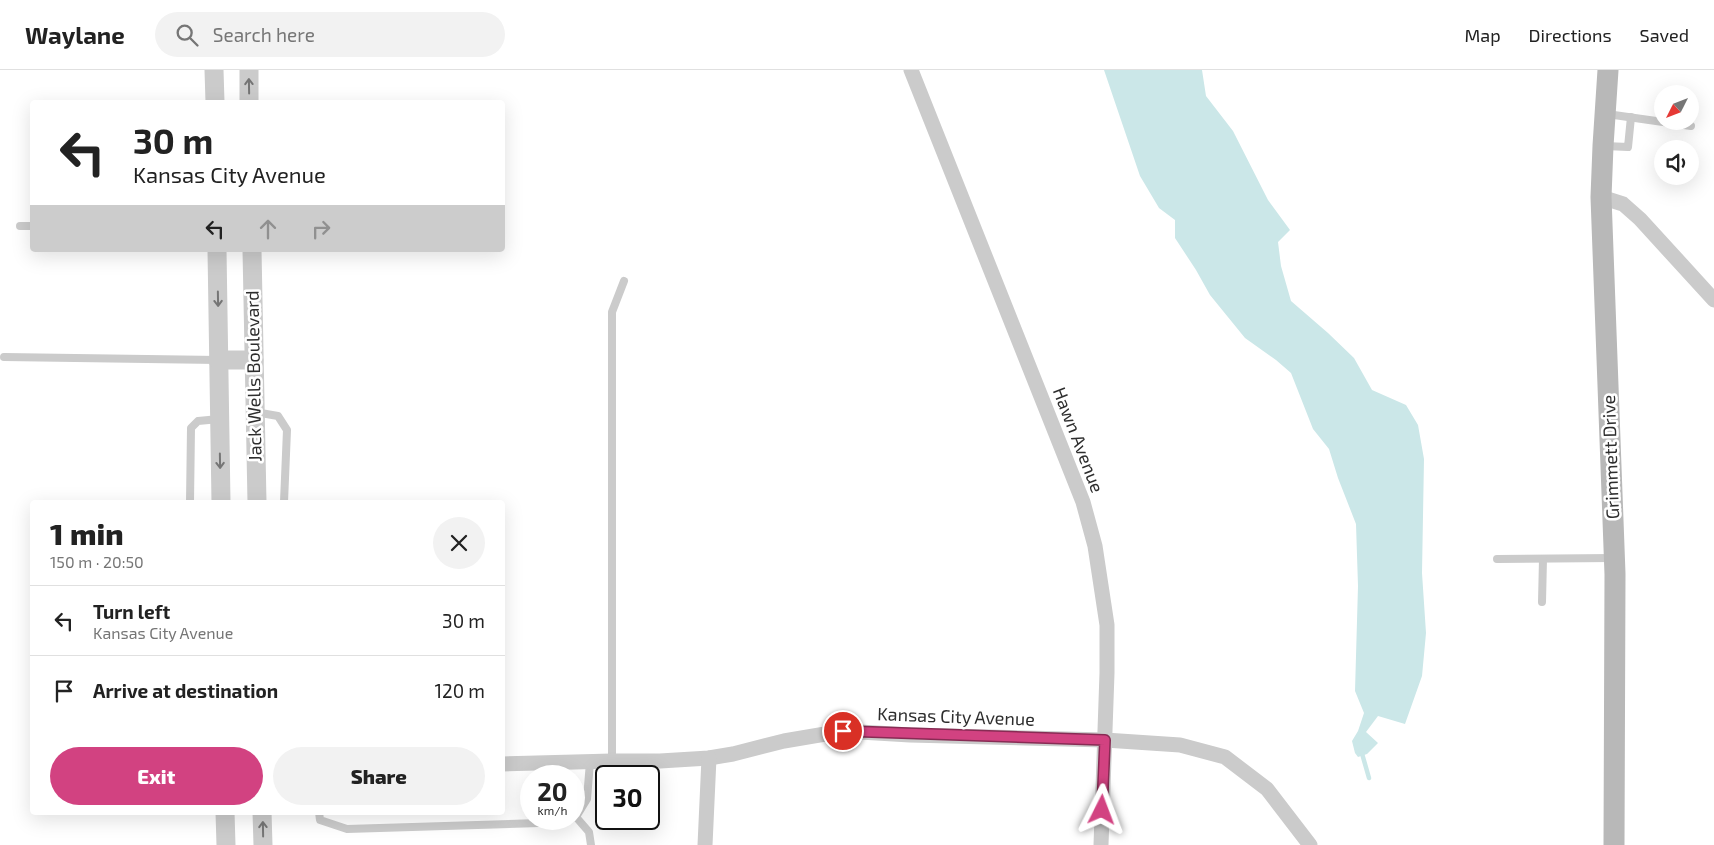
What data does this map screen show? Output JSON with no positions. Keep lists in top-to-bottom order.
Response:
{
  "streets": {
    "main road": ["Grimmett Drive"],
    "street": ["Jack Wells Boulevard", "Hawn Avenue", "Kansas City Avenue"]
  },
  "crossings": [
    ["Hawn Avenue", "Kansas City Avenue"]
  ],
  "north": "bottom left",
  "page": {
    "header": "Waylane",
    "search": "Search here",
    "nav": ["Map", "Directions", "Saved"],
    "turn": ["30 m", "Kansas City Avenue"],
    "heading": ["1 min", "150 m · 20:50"],
    "list": [
      {
        "name": "Turn left",
        "note": "Kansas City Avenue",
        "value": "30 m"
      },
      {
        "name": "Arrive at destination",
        "value": "120 m"
      }
    ],
    "buttons": ["Exit", "Share"],
    "speed": "20 km/h",
    "limit": "30"
  }
}
